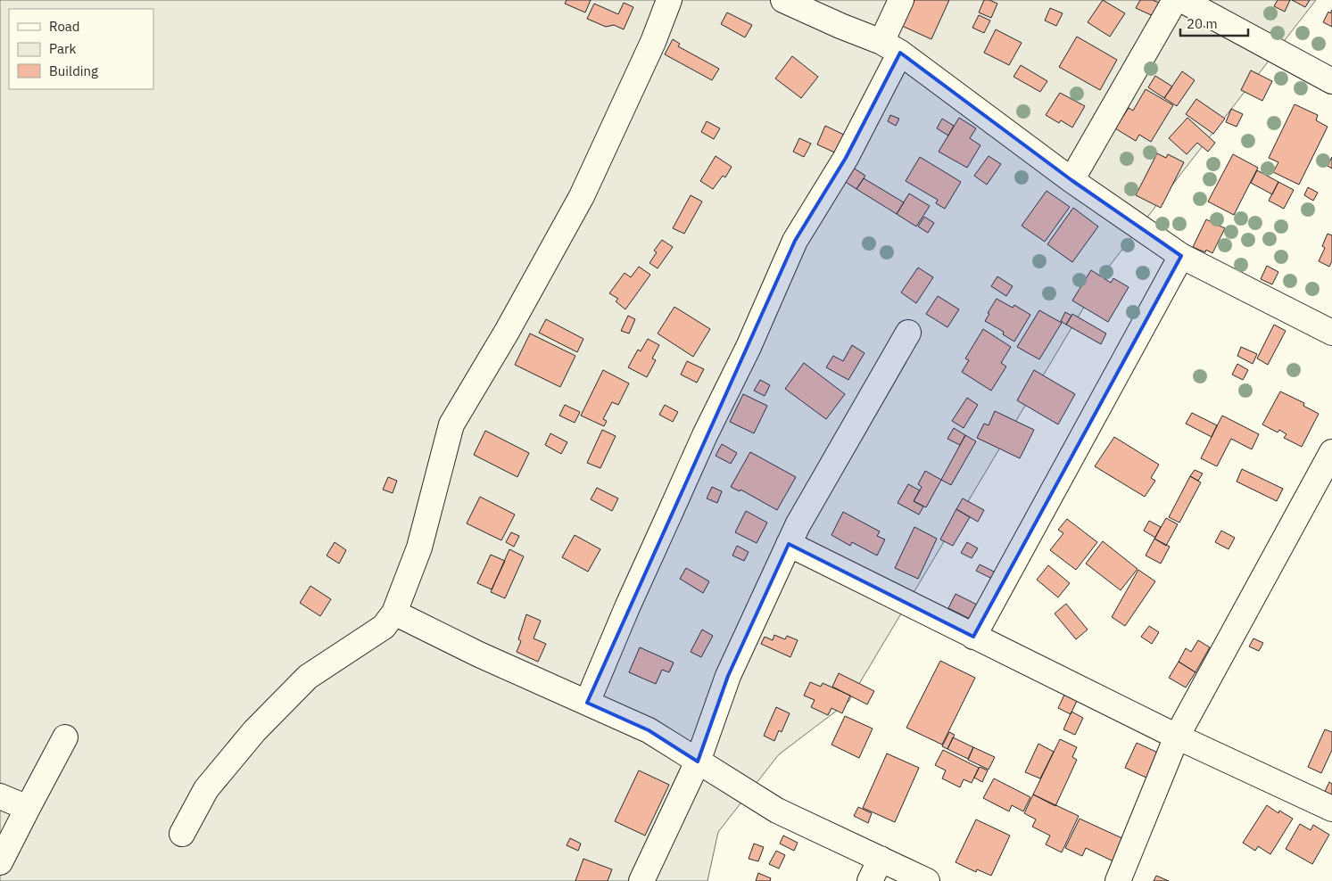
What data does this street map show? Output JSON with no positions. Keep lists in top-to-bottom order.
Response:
{
  "legend": ["Road", "Park", "Building"],
  "scale_bar": "20 m"
}
